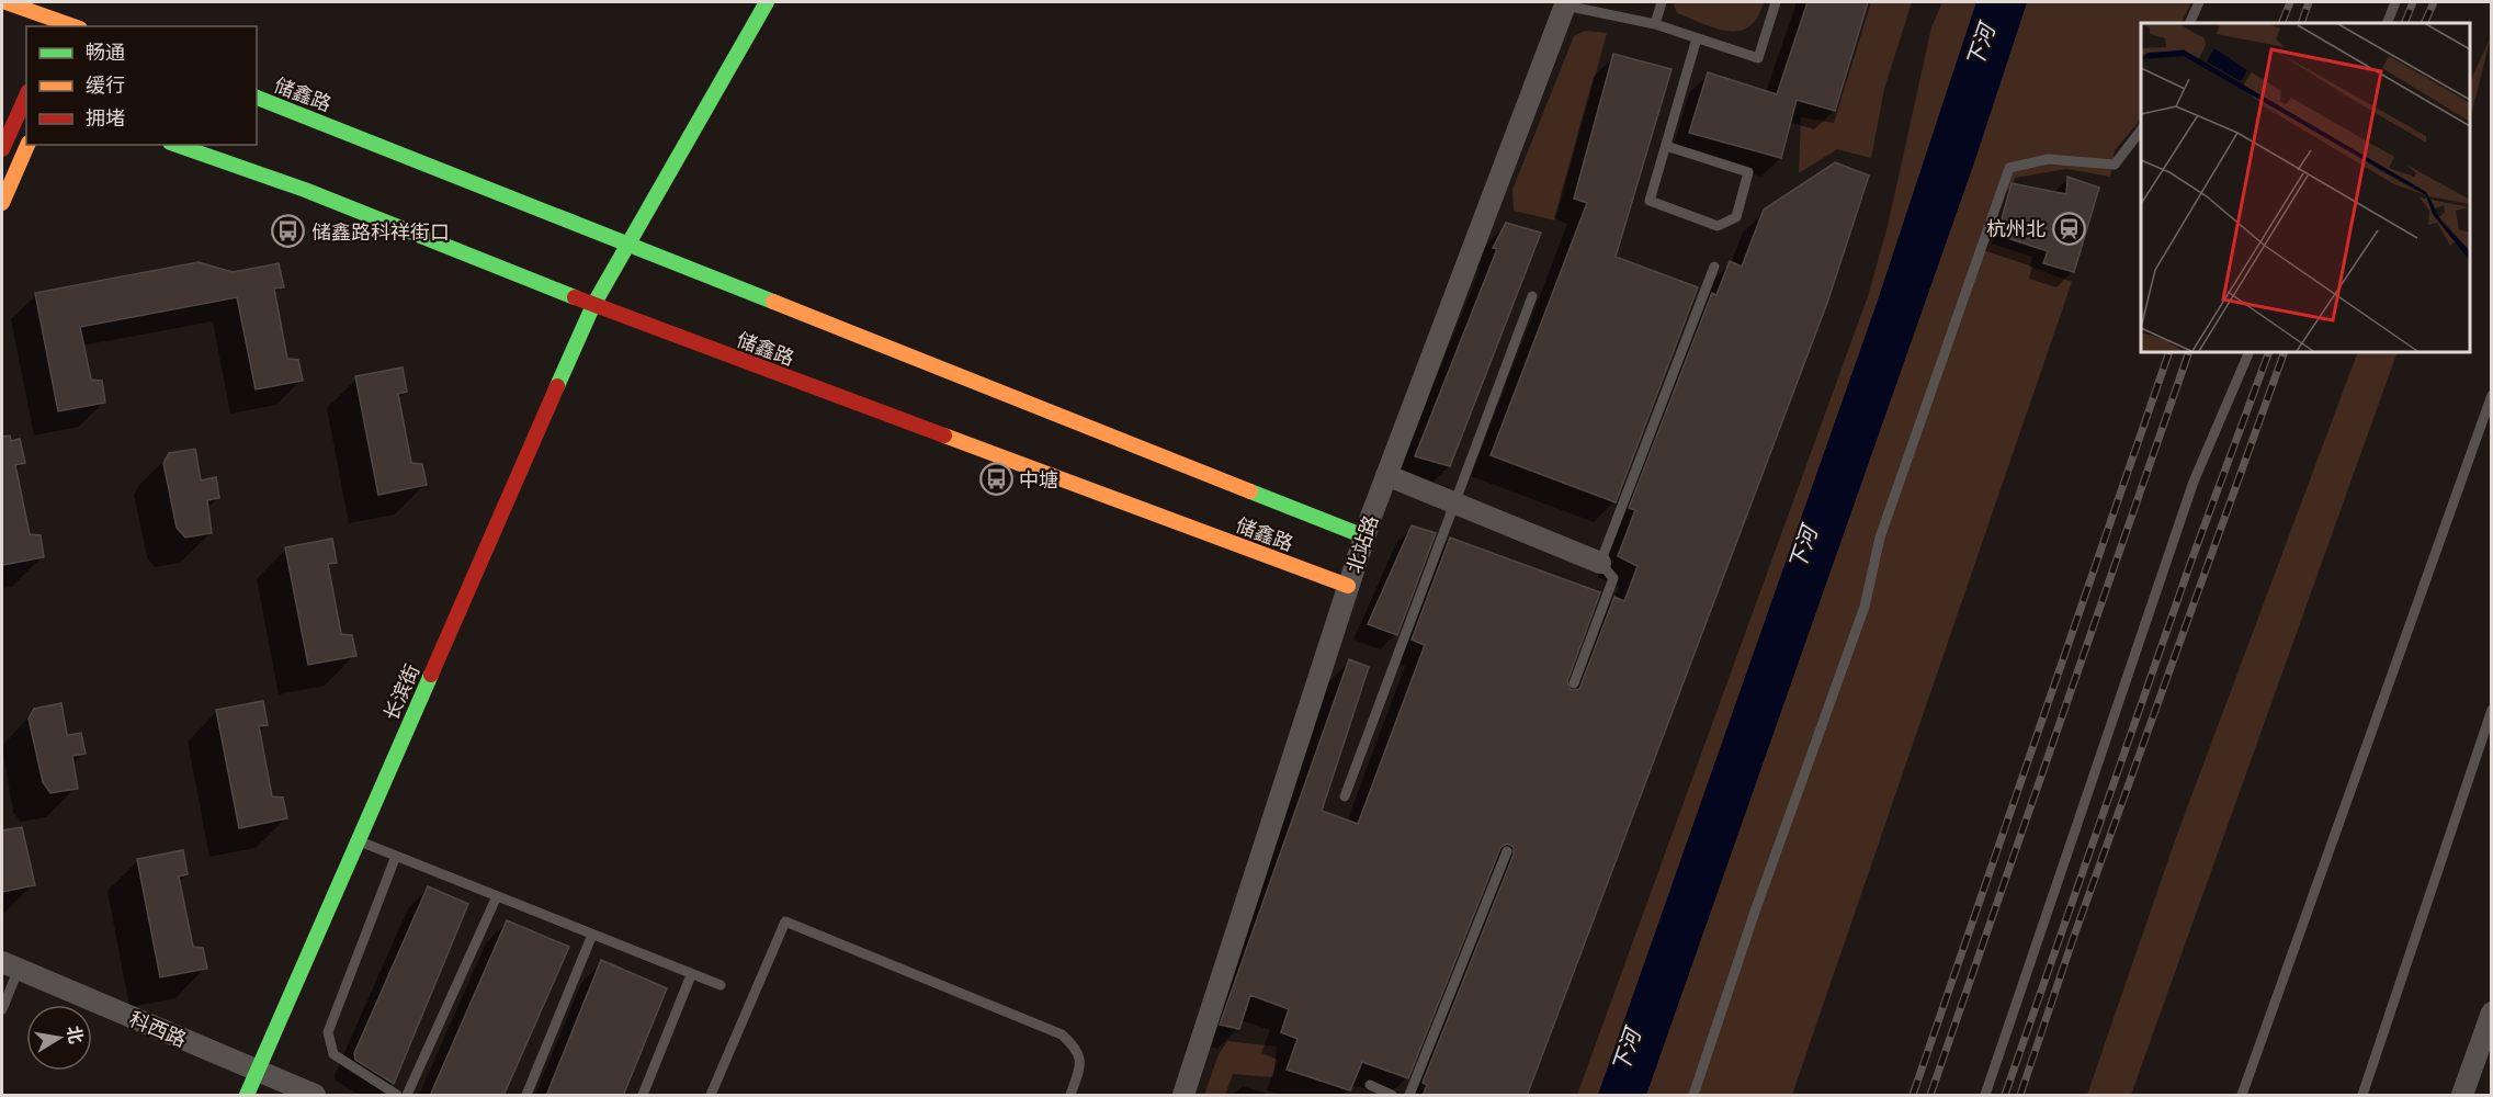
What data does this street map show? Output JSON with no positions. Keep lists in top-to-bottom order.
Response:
{
  "streets": {
    "street": [
      "储鑫路",
      "北站路",
      "长滨街",
      "科西路"
    ]
  },
  "crossings": [
    ["储鑫路", "北站路"],
    ["储鑫路", "长滨街"],
    ["长滨街", "科西路"]
  ],
  "water": ["下河"],
  "places": {
    "station": ["杭州北"],
    "bus stop": ["储鑫路科祥街口", "中塘"]
  },
  "legend": ["畅通", "缓行", "拥堵"],
  "north": "right"
}
